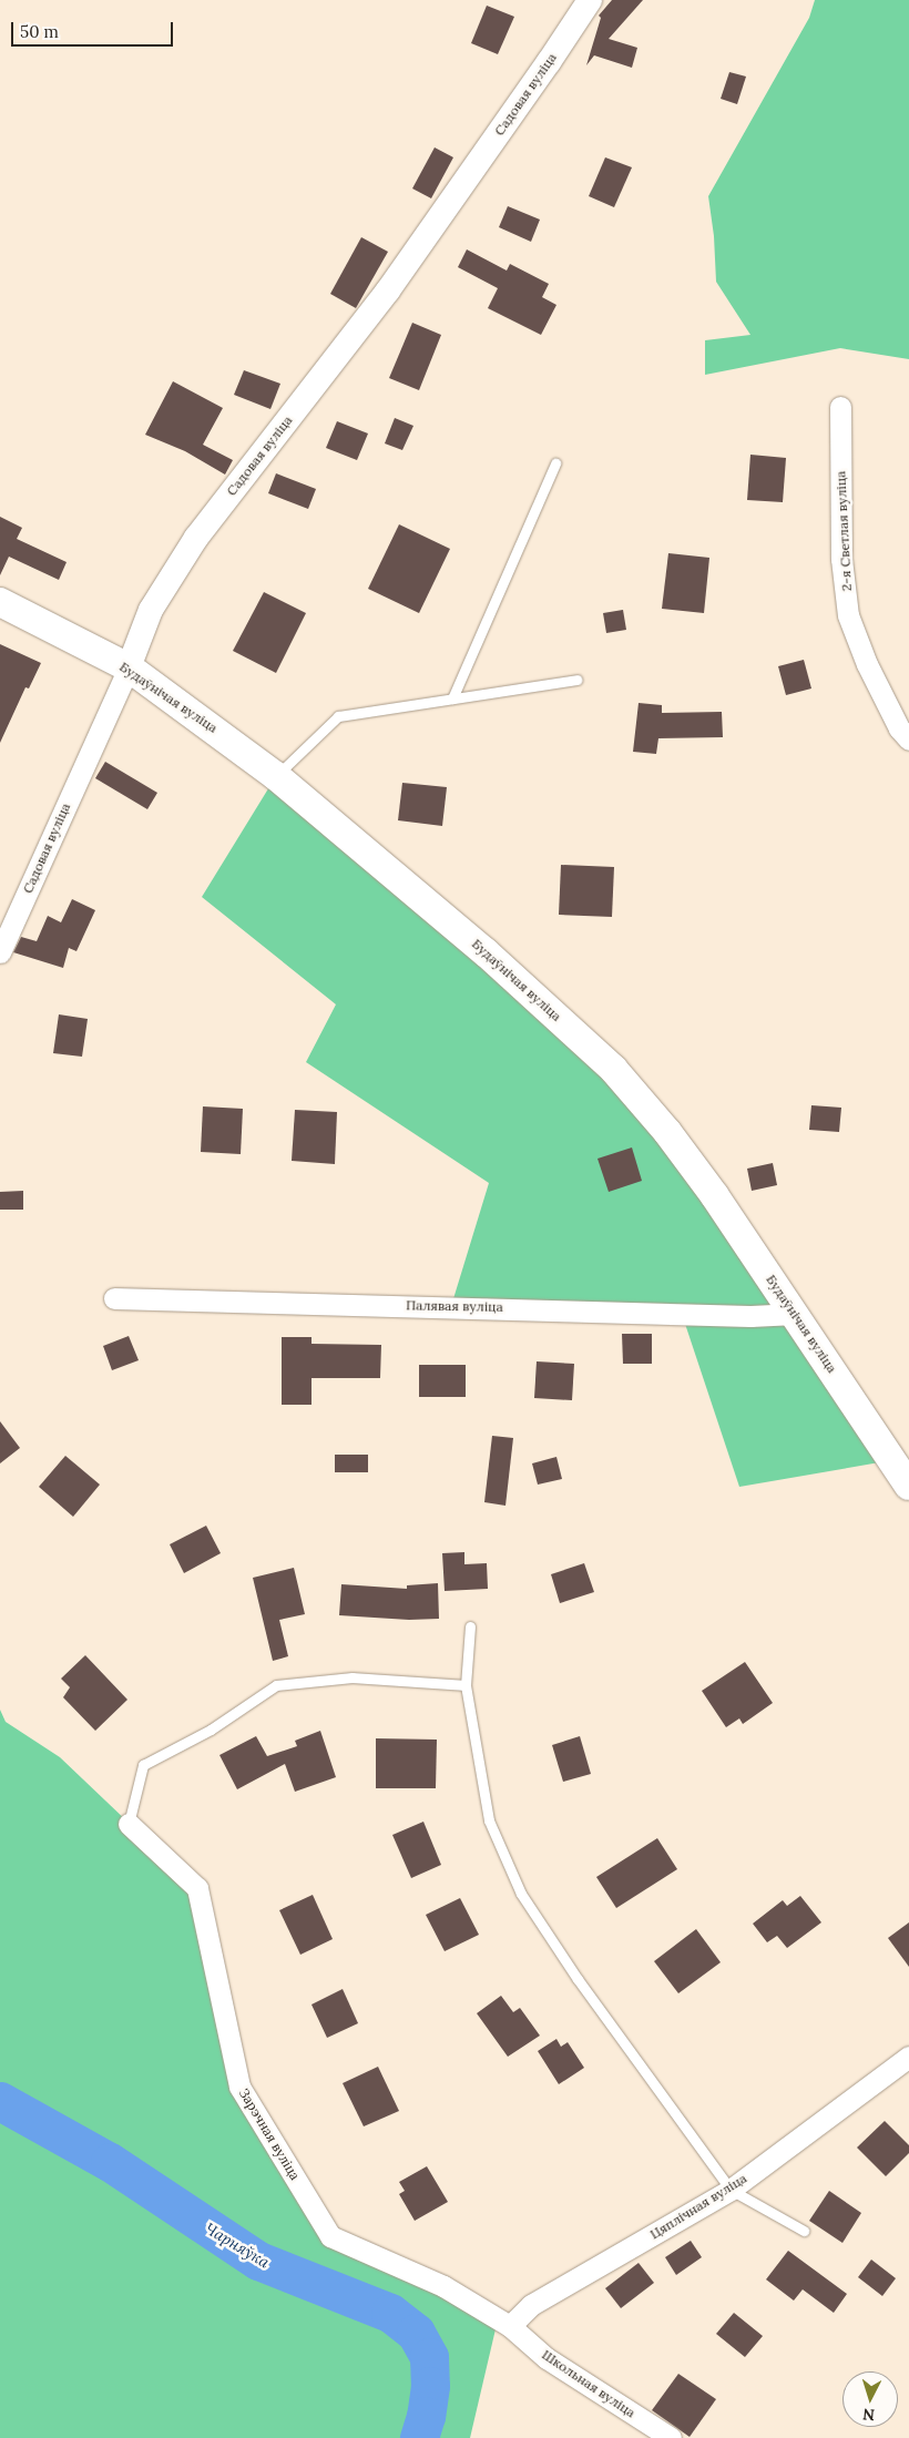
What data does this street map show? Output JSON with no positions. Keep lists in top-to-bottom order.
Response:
{
  "streets": {
    "main road": ["Будаўнічая вуліца"],
    "street": [
      "Садовая вуліца",
      "2-я Светлая вуліца",
      "Палявая вуліца",
      "Зарэчная вуліца",
      "Цяплічная вуліца",
      "Школьная вуліца"
    ]
  },
  "crossings": [
    ["Садовая вуліца", "Будаўнічая вуліца"],
    ["Будаўнічая вуліца", "Палявая вуліца"],
    ["Зарэчная вуліца", "Цяплічная вуліца"],
    ["Зарэчная вуліца", "Школьная вуліца"],
    ["Цяплічная вуліца", "Школьная вуліца"]
  ],
  "water": ["Чарняўка"],
  "scale_bar": "50 m",
  "north": "bottom"
}
